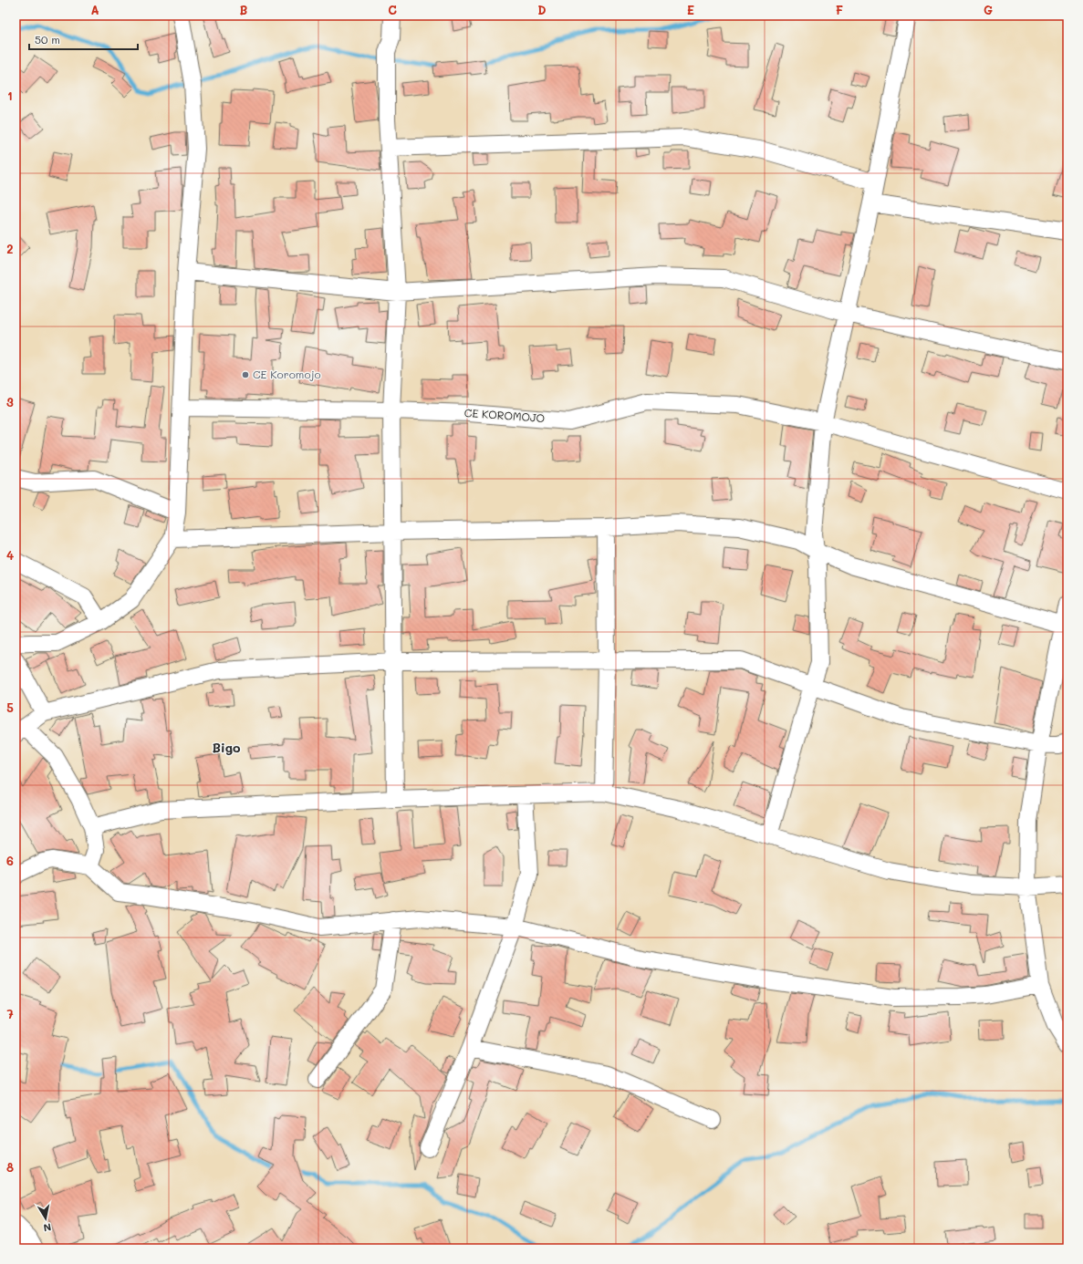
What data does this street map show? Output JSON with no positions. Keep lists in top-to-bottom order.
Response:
{
  "streets": {
    "street": ["CE KOROMOJO"]
  },
  "districts": ["Bigo"],
  "places": ["CE Koromojo"],
  "scale_bar": "50 m",
  "north": "bottom",
  "grid": {
    "columns": [
      "A",
      "B",
      "C",
      "D",
      "E",
      "F",
      "G"
    ],
    "rows": [
      "1",
      "2",
      "3",
      "4",
      "5",
      "6",
      "7",
      "8"
    ]
  }
}
